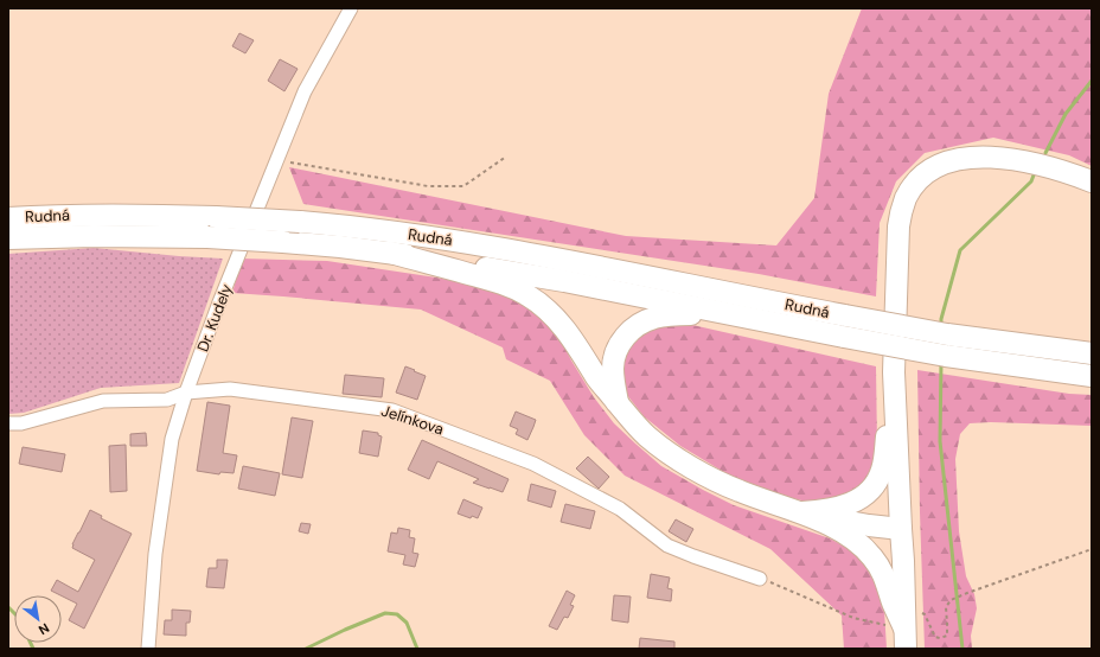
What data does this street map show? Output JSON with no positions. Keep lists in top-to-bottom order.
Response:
{
  "streets": {
    "highway": ["Rudná"],
    "street": ["Dr. Kudely", "Jelínkova"]
  },
  "crossings": [
    ["Dr. Kudely", "Jelínkova"]
  ],
  "north": "bottom right"
}
